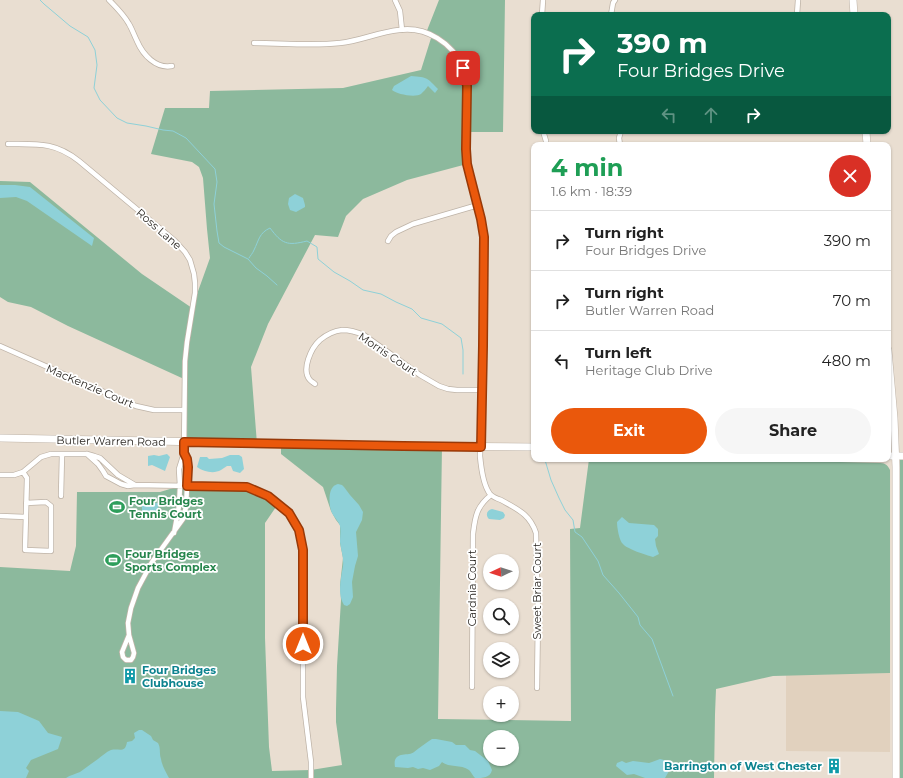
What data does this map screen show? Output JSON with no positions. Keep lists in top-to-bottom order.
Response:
{
  "streets": {
    "main road": ["Butler Warren Road"],
    "street": [
      "Ross Lane",
      "Morris Court",
      "MacKenzie Court",
      "Cardnia Court",
      "Sweet Briar Court"
    ]
  },
  "crossings": [
    ["Ross Lane", "MacKenzie Court"],
    ["Ross Lane", "Butler Warren Road"],
    ["Cardnia Court", "Sweet Briar Court"]
  ],
  "places": {
    "sports": ["Four Bridges Tennis Court", "Four Bridges Sports Complex"],
    "building": ["Four Bridges Clubhouse", "Barrington of West Chester"]
  },
  "north": "left",
  "page": {
    "turn": ["390 m", "Four Bridges Drive"],
    "heading": ["4 min", "1.6 km · 18:39"],
    "list": [
      {
        "name": "Turn right",
        "note": "Four Bridges Drive",
        "value": "390 m"
      },
      {
        "name": "Turn right",
        "note": "Butler Warren Road",
        "value": "70 m"
      },
      {
        "name": "Turn left",
        "note": "Heritage Club Drive",
        "value": "480 m"
      }
    ],
    "buttons": ["Exit", "Share"],
    "map_buttons": ["+", "−"]
  }
}
